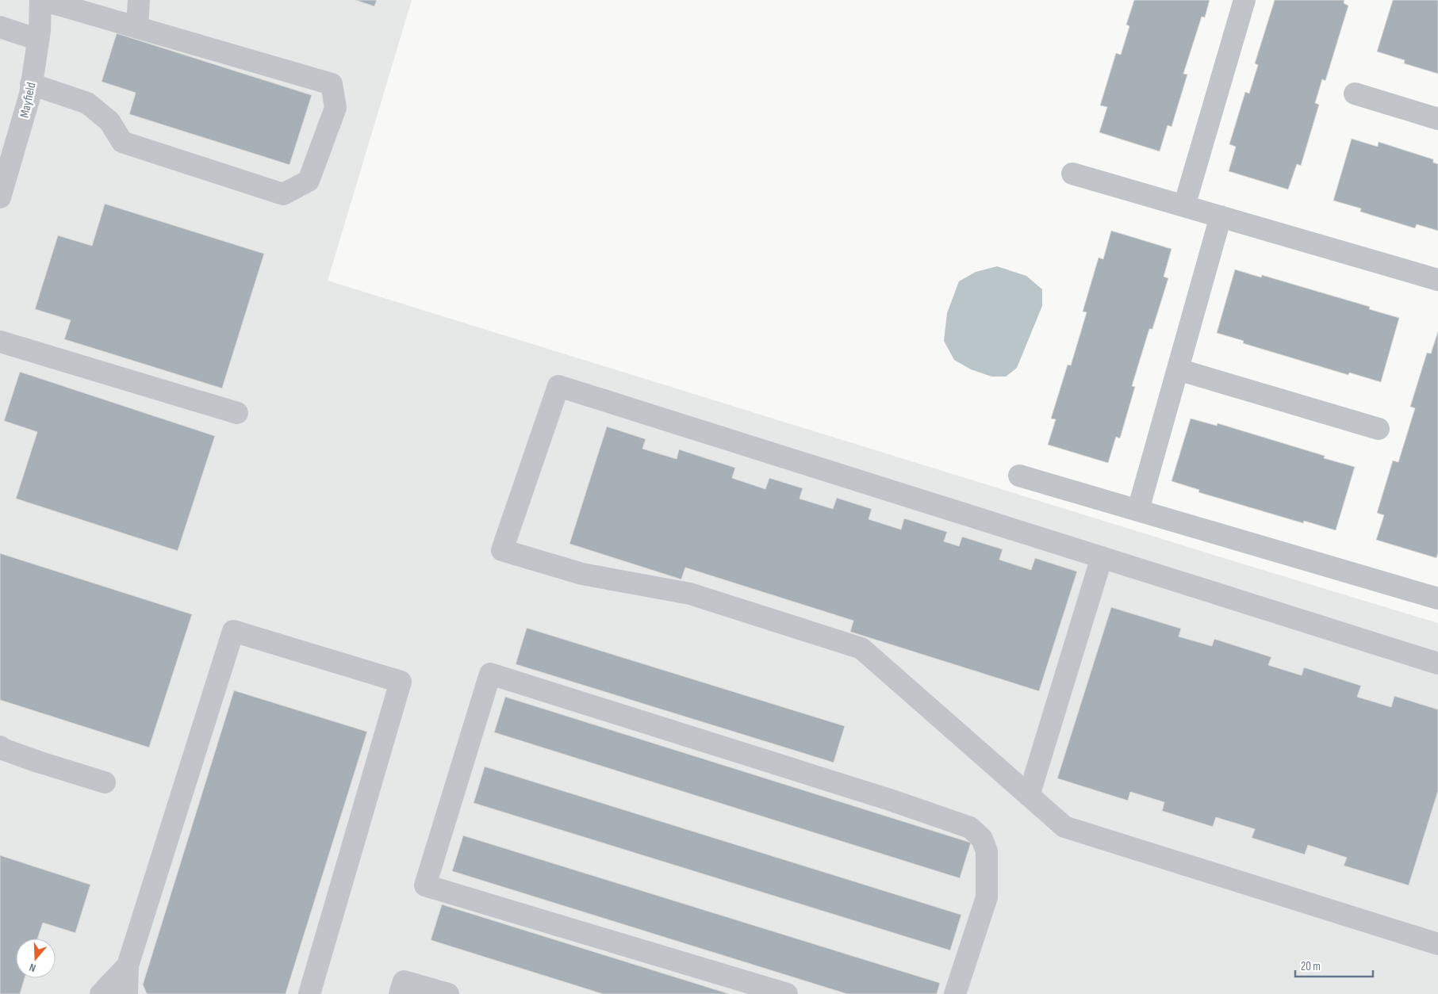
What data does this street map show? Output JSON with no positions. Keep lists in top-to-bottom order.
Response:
{
  "streets": {
    "street": ["Mayfield"]
  },
  "scale_bar": "20 m",
  "north": "bottom"
}
